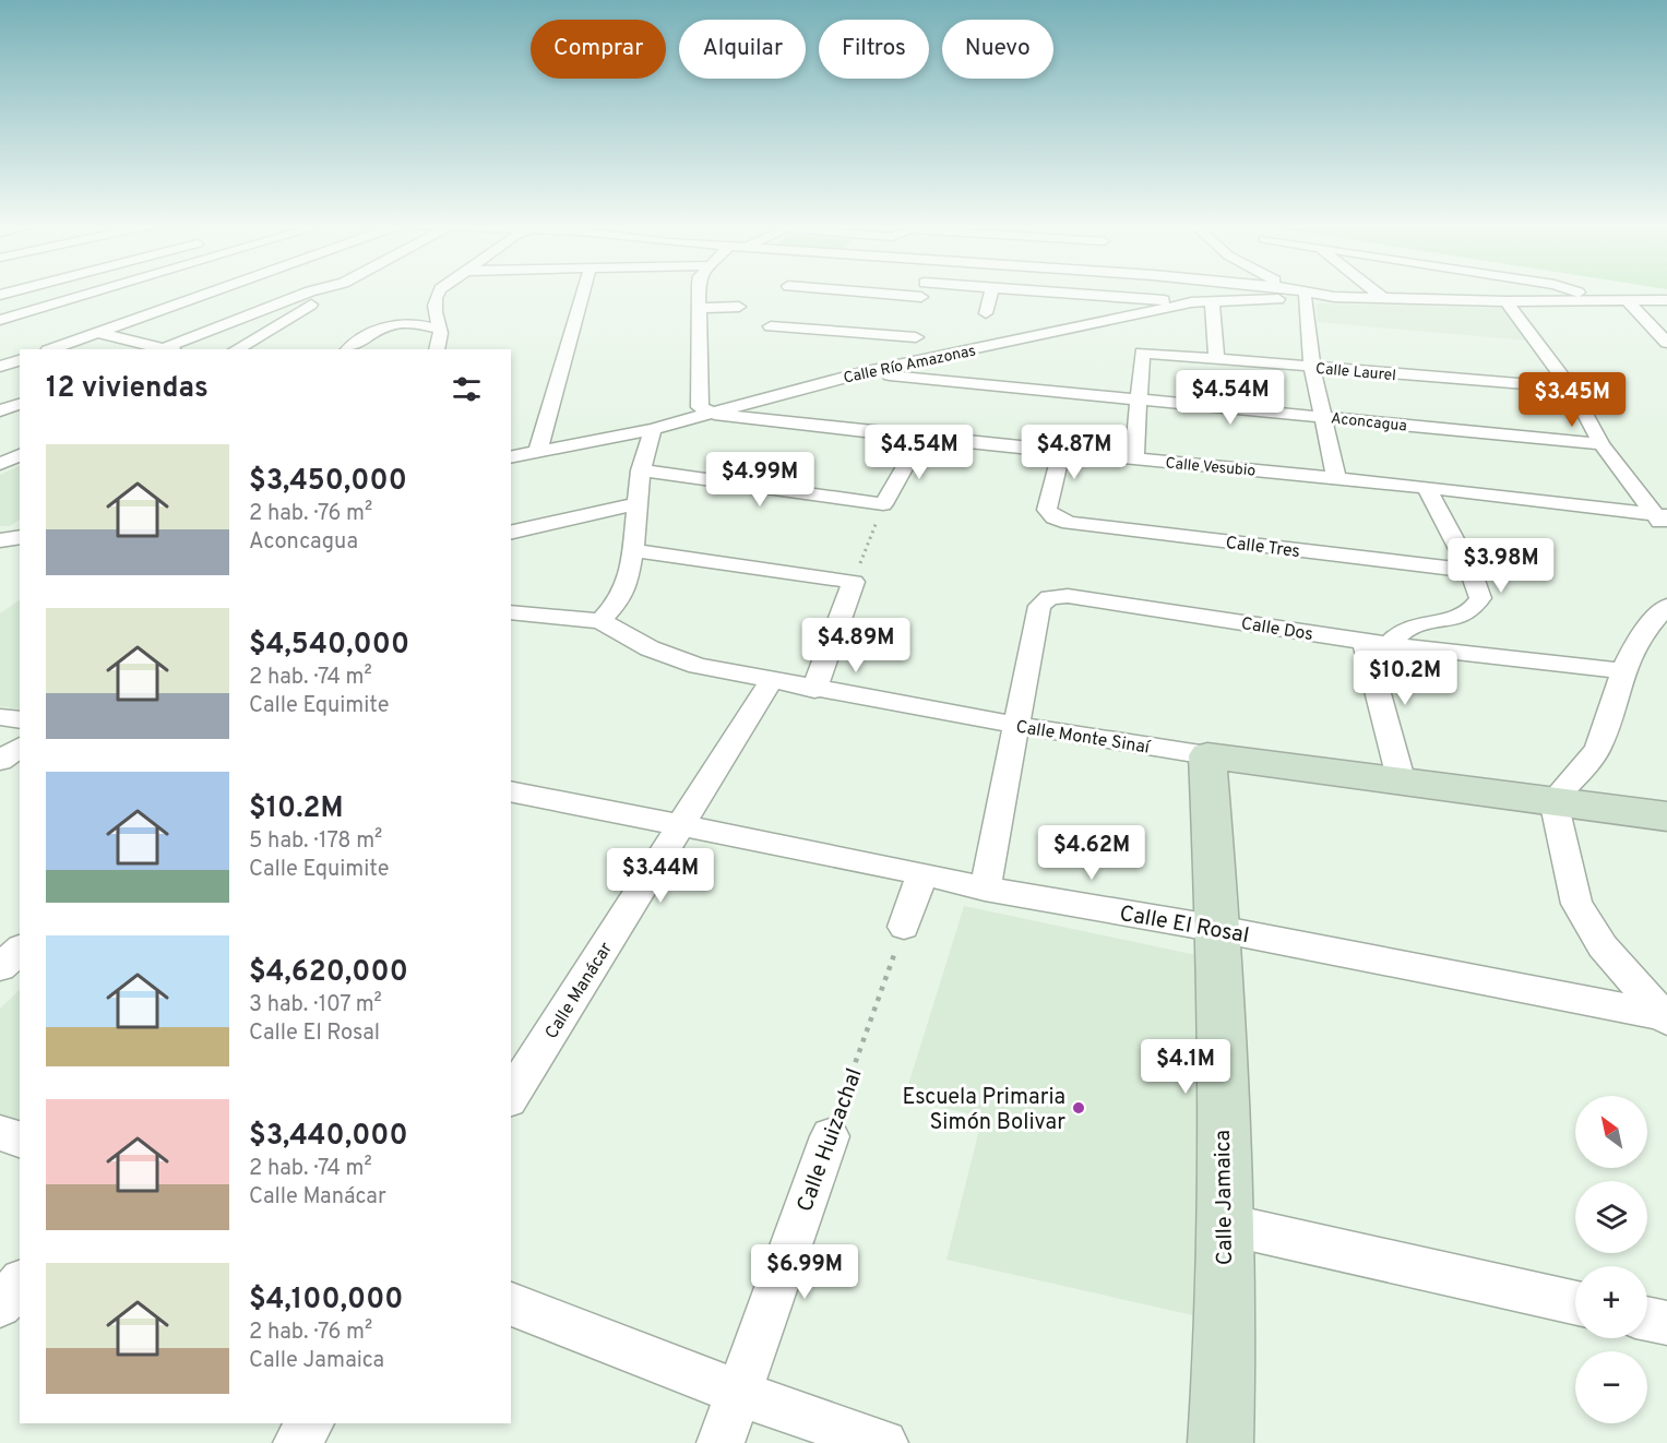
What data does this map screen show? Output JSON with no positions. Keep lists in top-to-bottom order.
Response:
{
  "streets": {
    "main road": ["Calle Monte Sinaí", "Calle Jamaica"],
    "street": [
      "Calle Río Amazonas",
      "Calle Laurel",
      "Aconcagua",
      "Calle Vesubio",
      "Calle Tres",
      "Calle Dos",
      "Calle El Rosal",
      "Calle Manácar",
      "Calle Huizachal"
    ]
  },
  "crossings": [
    ["Calle Río Amazonas", "Aconcagua"],
    ["Calle Río Amazonas", "Calle Vesubio"],
    ["Calle Laurel", "Aconcagua"],
    ["Calle Vesubio", "Calle Tres"],
    ["Calle Dos", "Calle Monte Sinaí"],
    ["Calle Monte Sinaí", "Calle Manácar"],
    ["Calle Monte Sinaí", "Calle Jamaica"],
    ["Calle El Rosal", "Calle Manácar"],
    ["Calle El Rosal", "Calle Jamaica"]
  ],
  "places": ["Escuela Primaria Simón Bolivar"],
  "north": "top left",
  "page": {
    "chip": [
      "Comprar",
      "Alquilar",
      "Filtros",
      "Nuevo"
    ],
    "heading": "12 viviendas",
    "price": [
      "$4.54M",
      "$3.45M",
      "$4.54M",
      "$4.87M",
      "$4.99M",
      "$3.98M",
      "$4.89M",
      "$10.2M",
      "$4.62M",
      "$3.44M",
      "$4.1M",
      "$6.99M"
    ],
    "list": [
      {
        "name": "$3,450,000",
        "note": "2 hab. · 76 m² · Aconcagua"
      },
      {
        "name": "$4,540,000",
        "note": "2 hab. · 74 m² · Calle Equimite"
      },
      {
        "name": "$10.2M",
        "note": "5 hab. · 178 m² · Calle Equimite"
      },
      {
        "name": "$4,620,000",
        "note": "3 hab. · 107 m² · Calle El Rosal"
      },
      {
        "name": "$3,440,000",
        "note": "2 hab. · 74 m² · Calle Manácar"
      },
      {
        "name": "$4,100,000",
        "note": "2 hab. · 76 m² · Calle Jamaica"
      }
    ],
    "map_buttons": ["+", "−"]
  }
}
